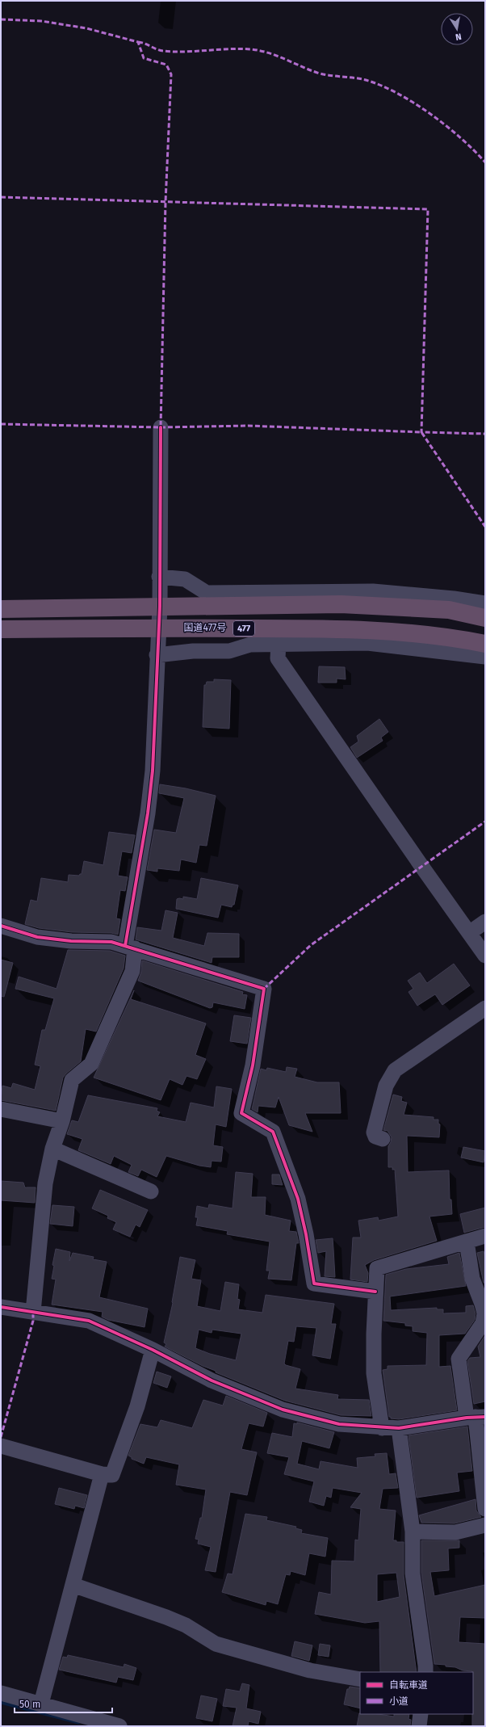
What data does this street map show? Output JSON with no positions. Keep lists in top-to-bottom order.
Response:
{
  "streets": {
    "highway": ["国道477号", "477"]
  },
  "legend": ["自転車道", "小道"],
  "scale_bar": "50 m",
  "north": "bottom"
}
